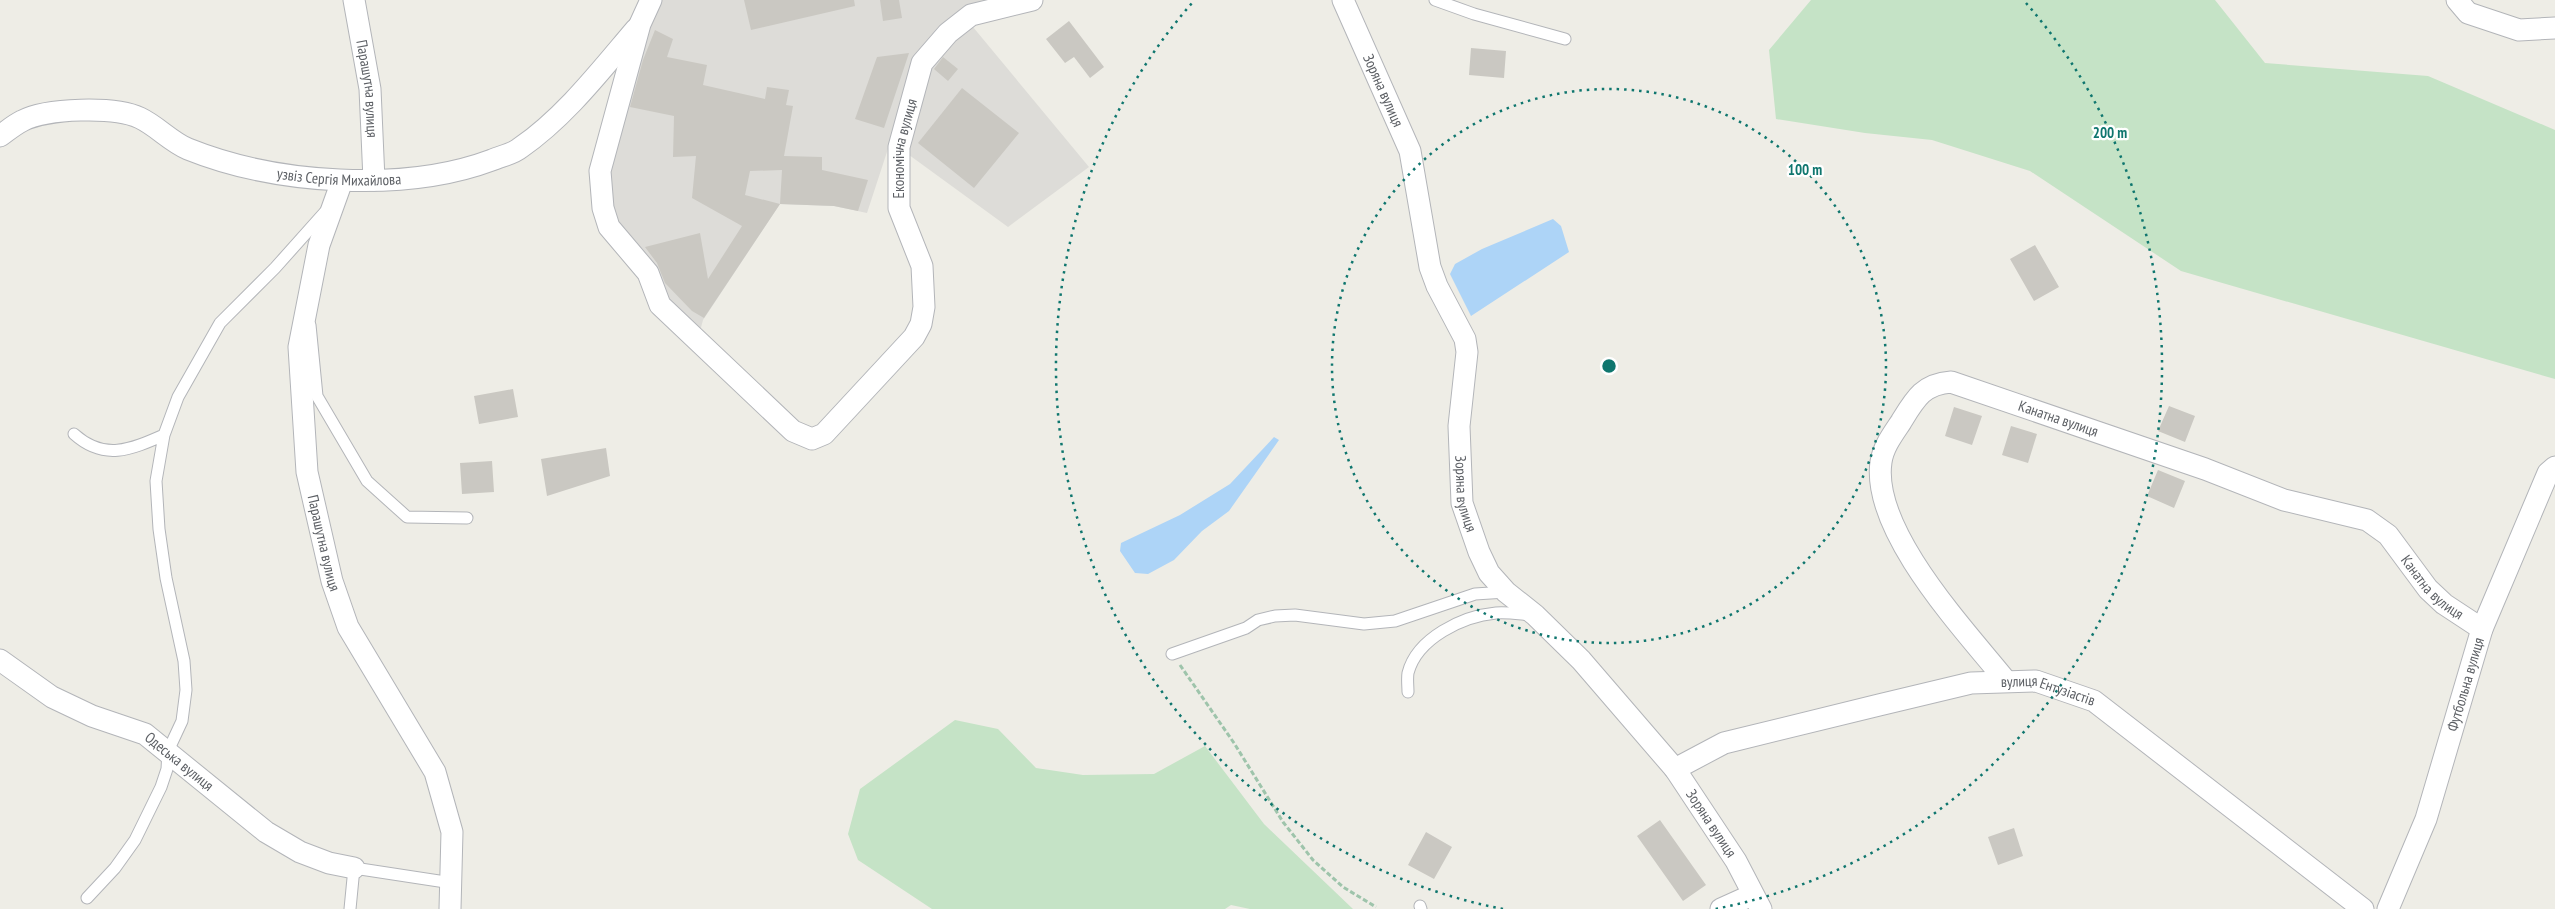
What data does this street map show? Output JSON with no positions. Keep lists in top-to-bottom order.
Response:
{
  "streets": {
    "street": [
      "Парашутна вулиця",
      "Зоряна вулиця",
      "Економічна вулиця",
      "узвіз Сергія Михайлова",
      "Канатна вулиця",
      "Футбольна вулиця",
      "вулиця Ентузіастів",
      "Одеська вулиця"
    ]
  },
  "crossings": [
    ["Парашутна вулиця", "узвіз Сергія Михайлова"],
    ["Зоряна вулиця", "вулиця Ентузіастів"],
    ["Економічна вулиця", "узвіз Сергія Михайлова"],
    ["Канатна вулиця", "Футбольна вулиця"],
    ["Канатна вулиця", "вулиця Ентузіастів"]
  ],
  "rings": ["200 m", "100 m"]
}
